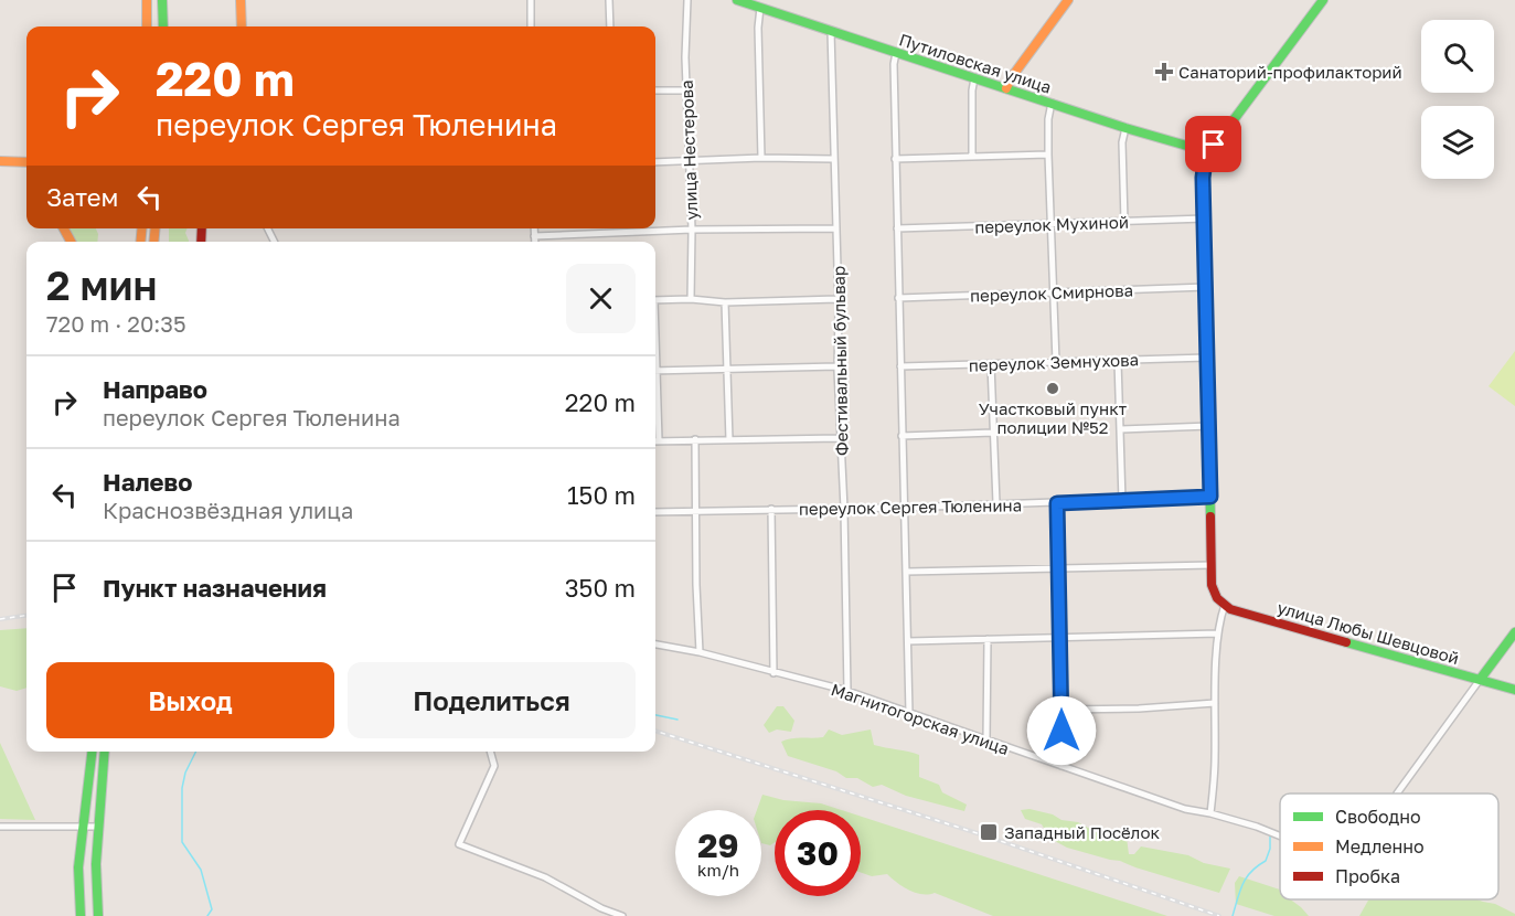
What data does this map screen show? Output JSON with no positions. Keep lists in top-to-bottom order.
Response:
{
  "streets": {
    "main road": ["Путиловская улица", "улица Любы Шевцовой"],
    "street": [
      "улица Нестерова",
      "переулок Мухиной",
      "переулок Смирнова",
      "Фестивальный бульвар",
      "переулок Земнухова",
      "переулок Сергея Тюленина",
      "Магнитогорская улица"
    ]
  },
  "crossings": [
    ["Путиловская улица", "Фестивальный бульвар"],
    ["Фестивальный бульвар", "переулок Сергея Тюленина"],
    ["Фестивальный бульвар", "Магнитогорская улица"],
    ["улица Любы Шевцовой", "Магнитогорская улица"]
  ],
  "places": {
    "health": ["Cанаторий-профилакторий"],
    "other": ["Участковый пункт полиции №52"],
    "transit": ["Западный Посёлок"]
  },
  "legend": ["Свободно", "Медленно", "Пробка"],
  "page": {
    "turn": ["220 m", "переулок Сергея Тюленина"],
    "then": "Затем",
    "heading": ["2 мин", "720 m · 20:35"],
    "list": [
      {
        "name": "Направо",
        "note": "переулок Сергея Тюленина",
        "value": "220 m"
      },
      {
        "name": "Налево",
        "note": "Краснозвёздная улица",
        "value": "150 m"
      },
      {
        "name": "Пункт назначения",
        "value": "350 m"
      }
    ],
    "buttons": ["Выход", "Поделиться"],
    "speed": "29 km/h",
    "limit": "30"
  }
}
